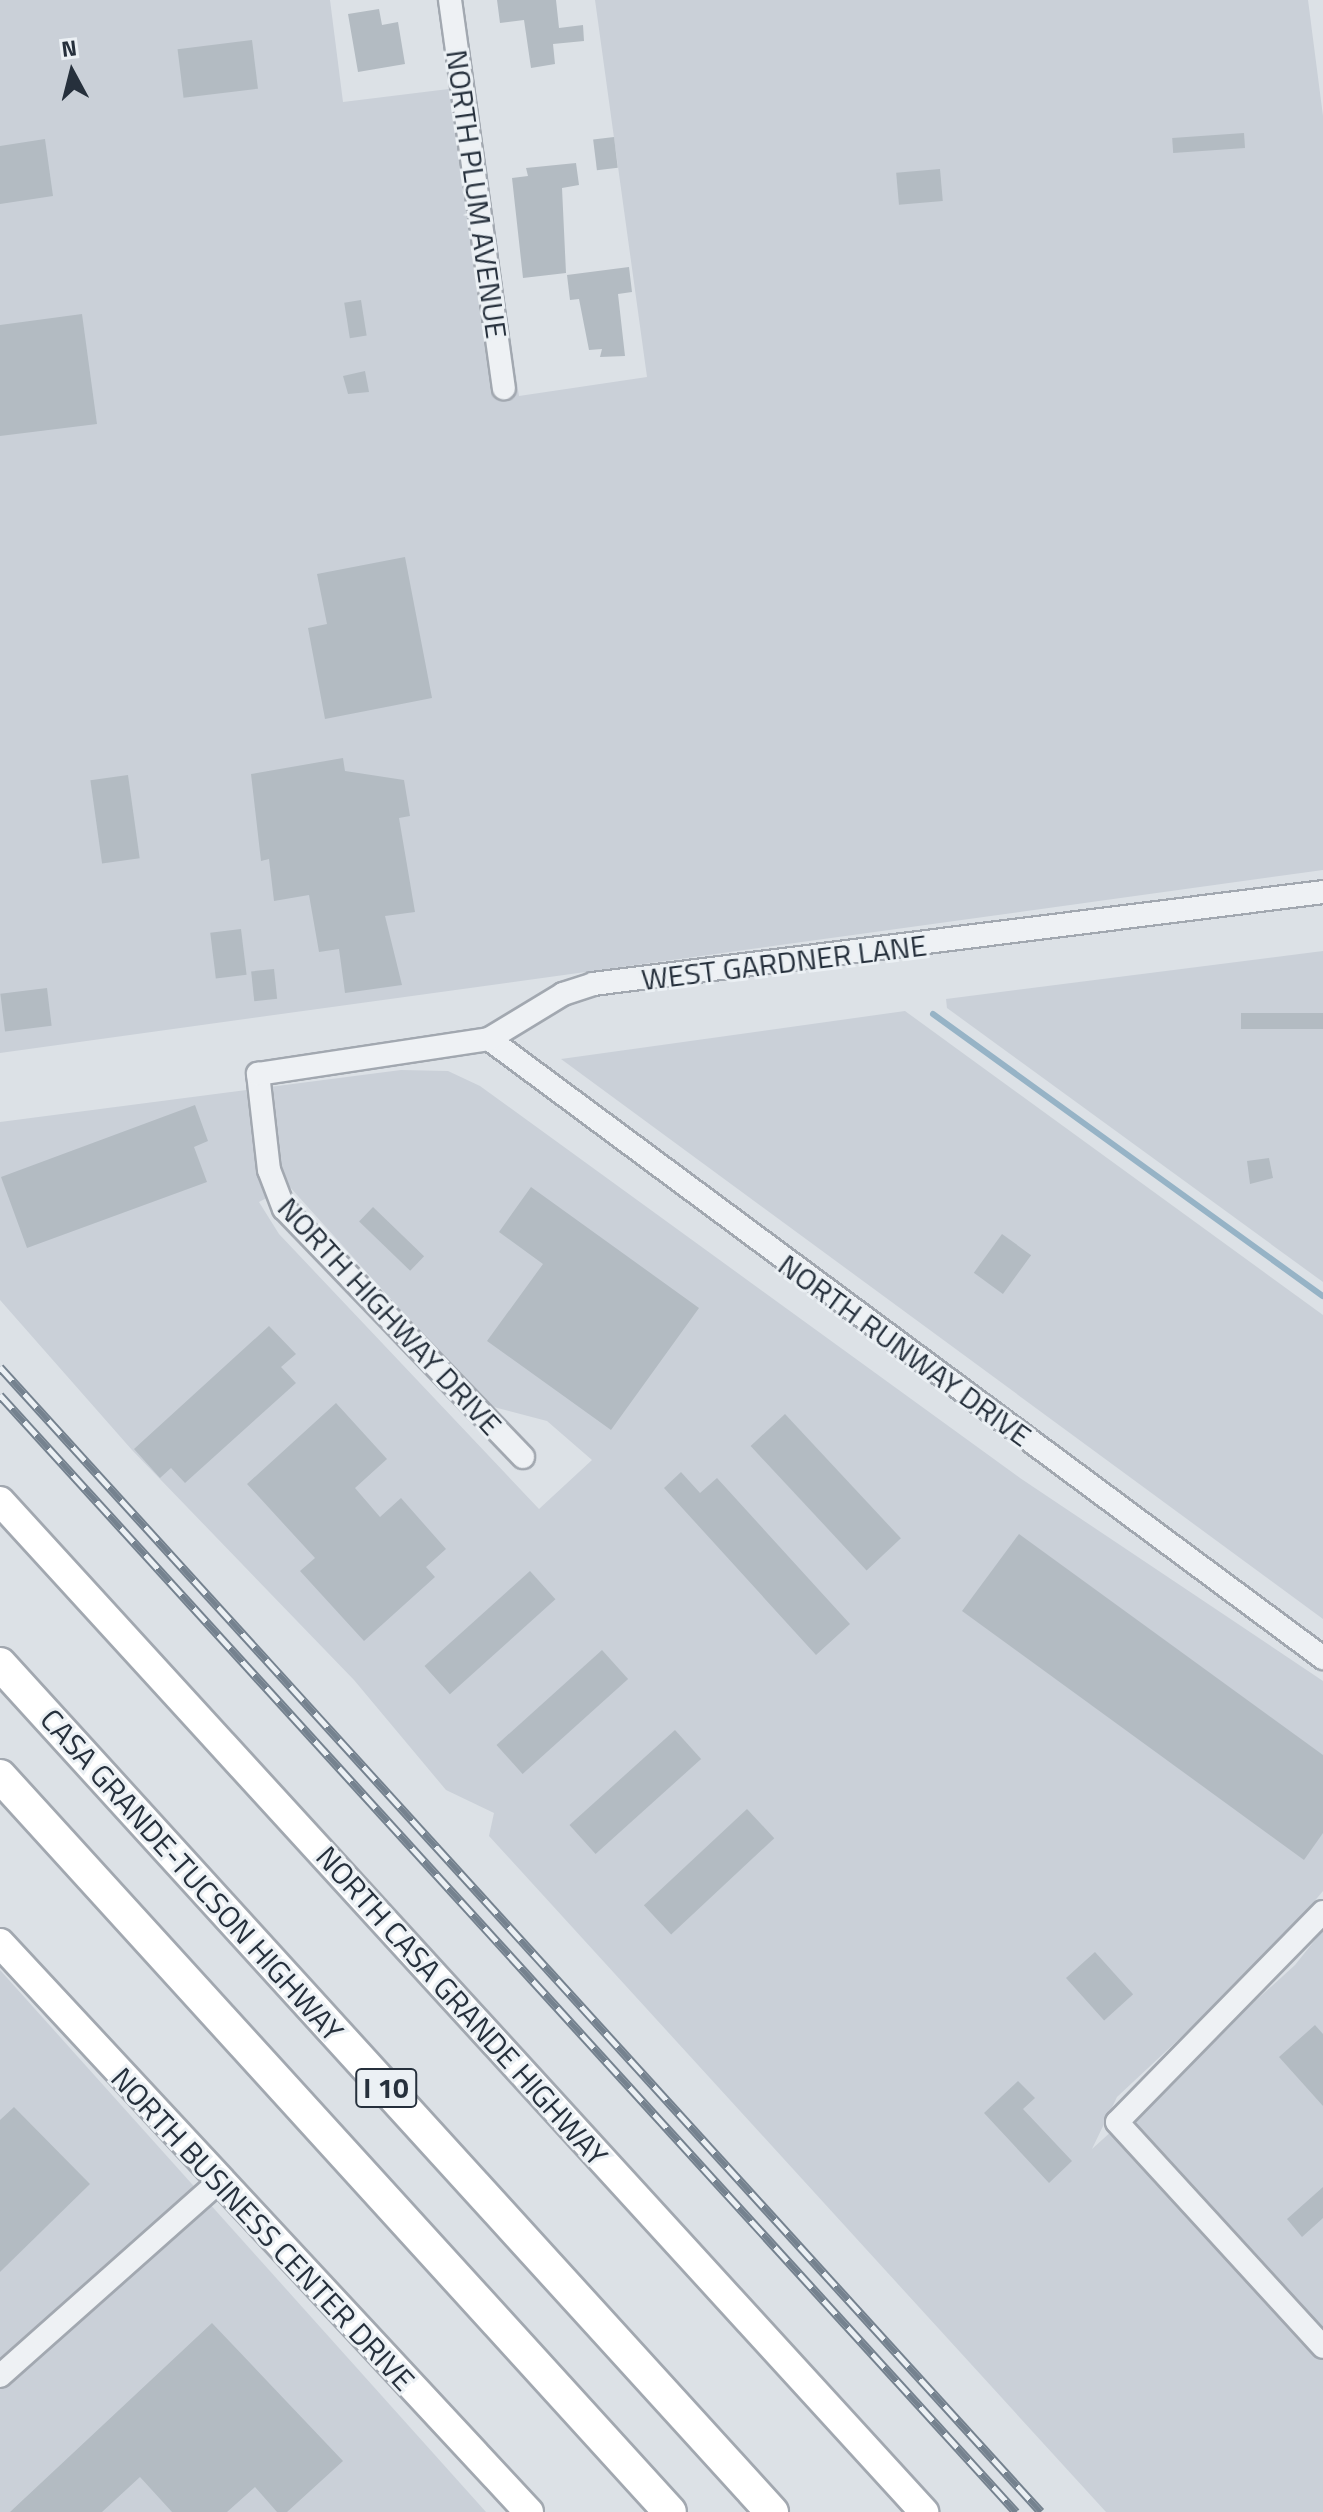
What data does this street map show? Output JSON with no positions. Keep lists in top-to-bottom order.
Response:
{
  "streets": {
    "highway": ["CASA GRANDE-TUCSON HIGHWAY", "I 10"],
    "main road": ["NORTH CASA GRANDE HIGHWAY", "NORTH BUSINESS CENTER DRIVE"],
    "street": [
      "NORTH PLUM AVENUE",
      "WEST GARDNER LANE",
      "NORTH HIGHWAY DRIVE",
      "NORTH RUNWAY DRIVE"
    ]
  },
  "crossings": [
    ["WEST GARDNER LANE", "NORTH HIGHWAY DRIVE"],
    ["WEST GARDNER LANE", "NORTH RUNWAY DRIVE"]
  ],
  "north": "top"
}
